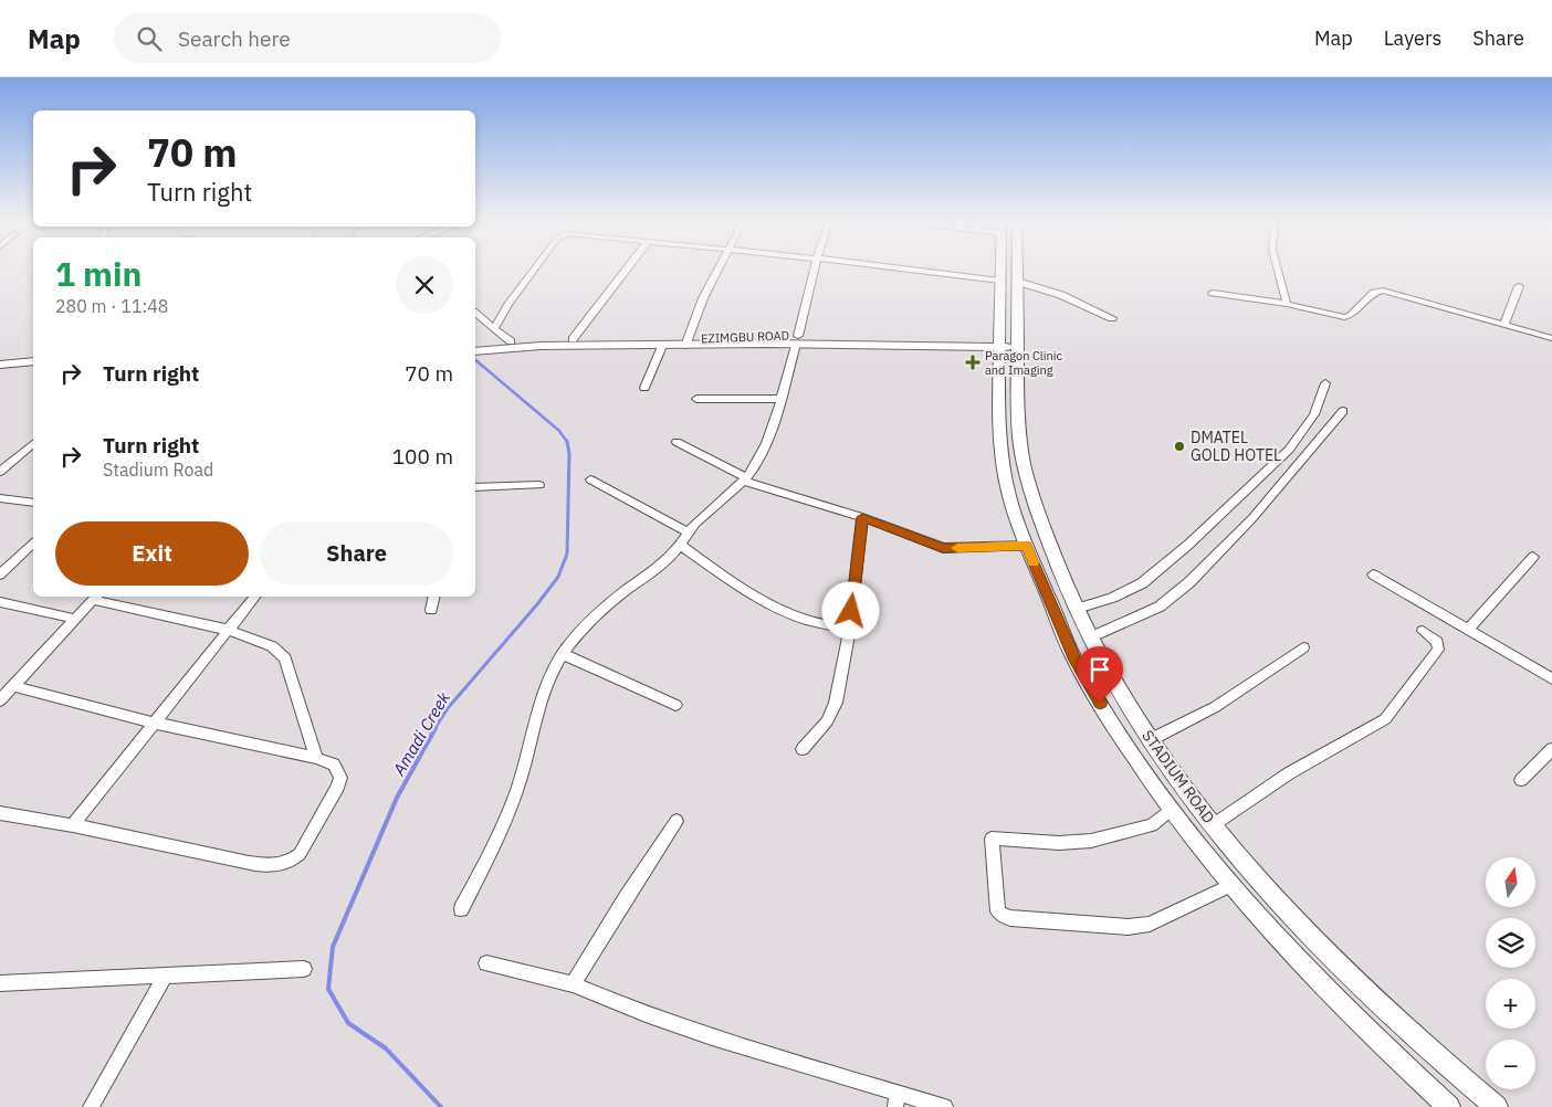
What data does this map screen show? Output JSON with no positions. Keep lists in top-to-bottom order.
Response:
{
  "streets": {
    "main road": ["EZIMGBU ROAD", "STADIUM ROAD"]
  },
  "crossings": [
    ["EZIMGBU ROAD", "STADIUM ROAD"]
  ],
  "water": ["Amadi Creek"],
  "places": {
    "health": ["Paragon Clinic and Imaging"],
    "other": ["DMATEL GOLD HOTEL"]
  },
  "north": "top",
  "page": {
    "header": "Map",
    "search": "Search here",
    "nav": ["Map", "Layers", "Share"],
    "turn": ["70 m", "Turn right"],
    "heading": ["1 min", "280 m · 11:48"],
    "list": [
      {
        "name": "Turn right",
        "value": "70 m"
      },
      {
        "name": "Turn right",
        "note": "Stadium Road",
        "value": "100 m"
      }
    ],
    "buttons": ["Exit", "Share"],
    "map_buttons": ["+", "−"]
  }
}
